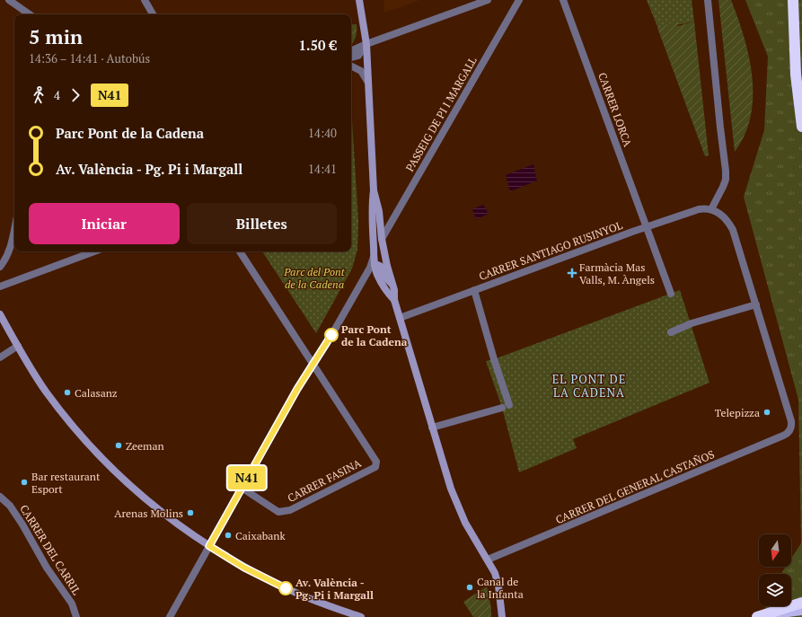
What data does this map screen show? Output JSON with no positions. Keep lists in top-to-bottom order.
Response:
{
  "streets": {
    "street": [
      "CARRER LORCA",
      "PASSEIG DE PI I MARGALL",
      "CARRER SANTIAGO RUSINYOL",
      "CARRER FASINA",
      "CARRER DEL GENERAL CASTAÑOS",
      "CARRER DEL CARRIL"
    ]
  },
  "crossings": [
    ["CARRER LORCA", "CARRER SANTIAGO RUSINYOL"]
  ],
  "districts": ["EL PONT DE LA CADENA"],
  "parks": ["Parc del Pont de la Cadena"],
  "places": {
    "health": ["Farmàcia Mas Valls, M. Àngels"],
    "other": [
      "Parc Pont de la Cadena",
      "Calasanz",
      "Telepizza",
      "Zeeman",
      "Bar restaurant Esport",
      "Arenas Molins",
      "Caixabank",
      "Canal de la Infanta",
      "Av. València - Pg. Pi i Margall"
    ]
  },
  "lines": ["bus line N41"],
  "north": "bottom",
  "page": {
    "on_map": "N41",
    "heading": ["5 min", "14:36 – 14:41 · Autobús", "1.50 €"],
    "legs": ["4", "N41"],
    "list": [
      {
        "name": "Parc Pont de la Cadena",
        "value": "14:40"
      },
      {
        "name": "Av. València - Pg. Pi i Margall",
        "value": "14:41"
      }
    ],
    "buttons": ["Iniciar", "Billetes"]
  }
}
